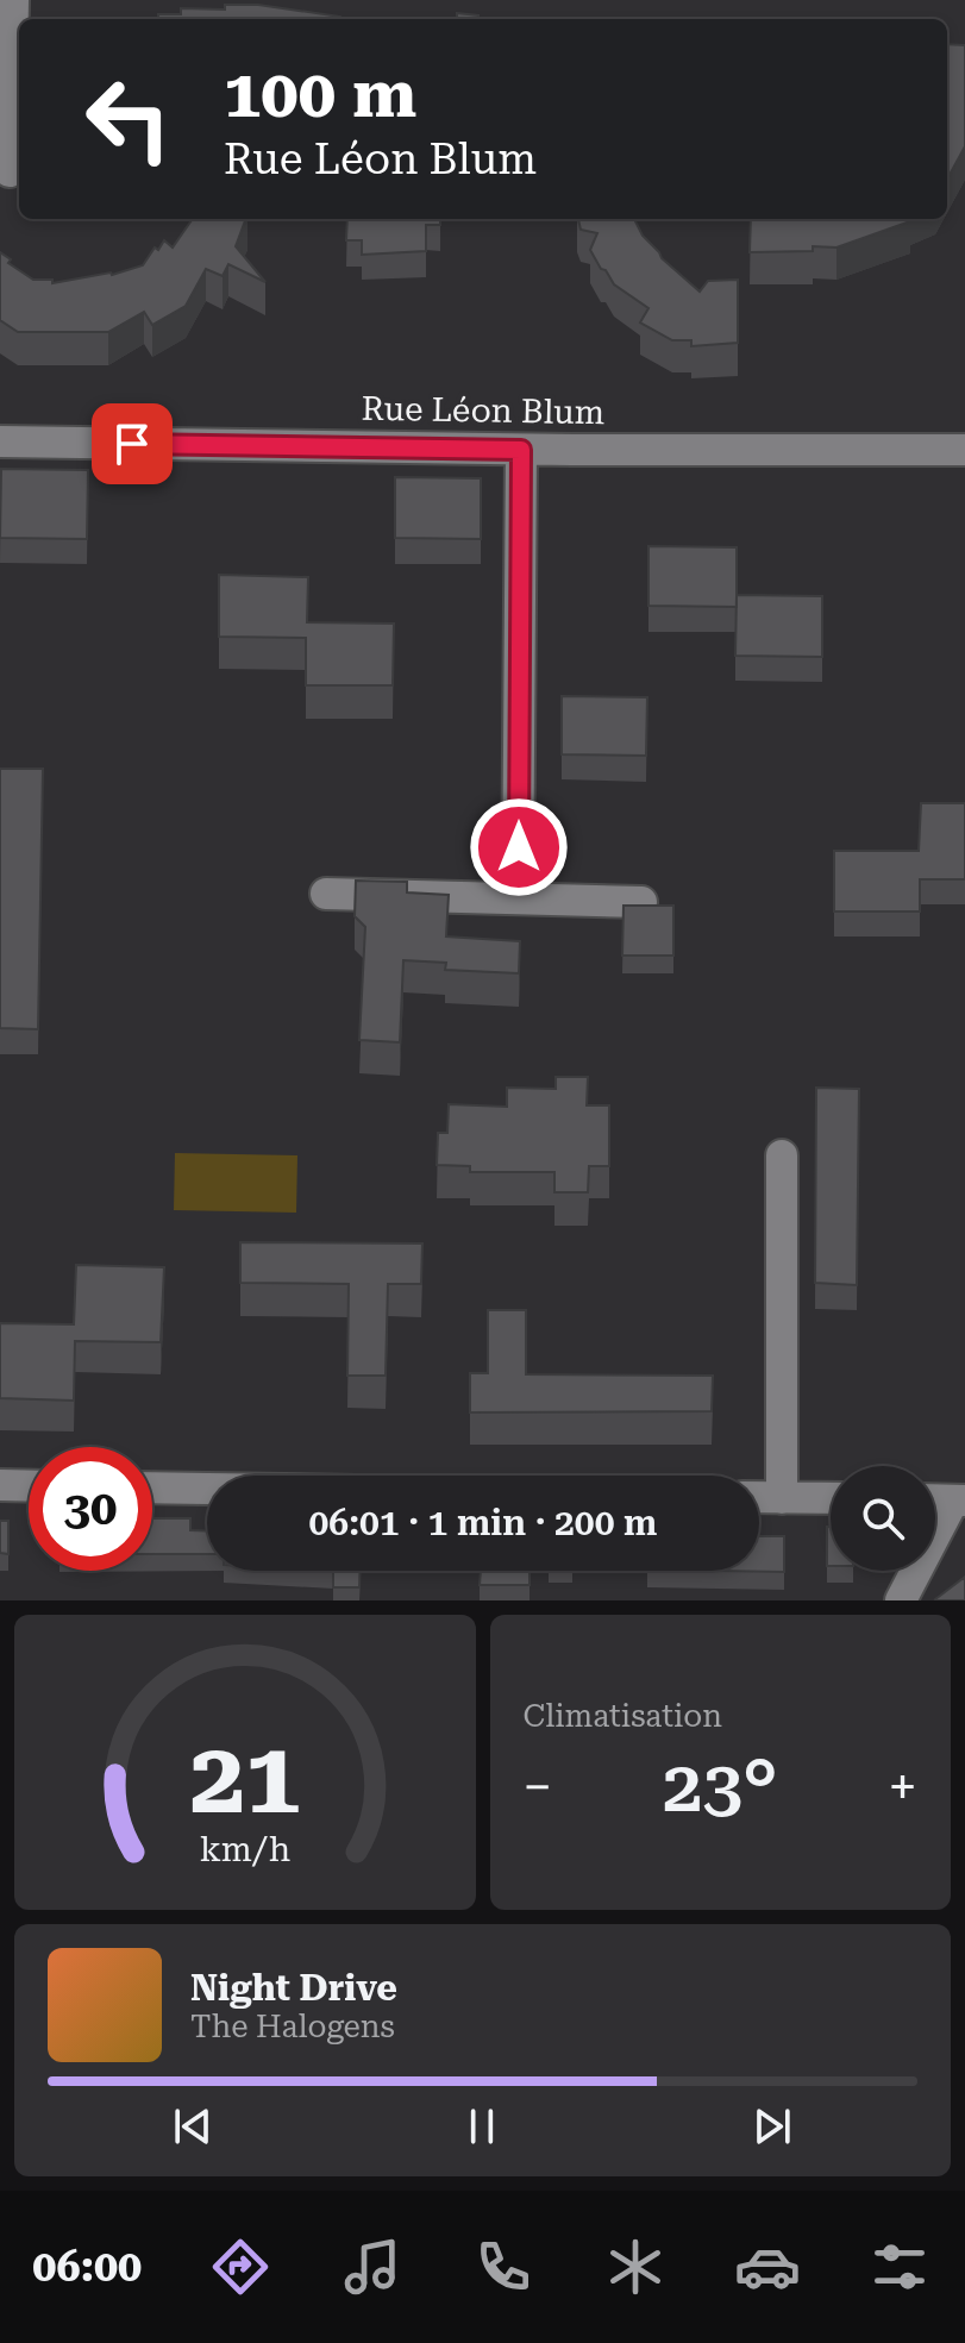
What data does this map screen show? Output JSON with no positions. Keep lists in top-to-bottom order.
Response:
{
  "streets": {
    "street": ["Rue Léon Blum"]
  },
  "page": {
    "turn": ["100 m", "Rue Léon Blum"],
    "limit": "30",
    "trip": "06:01 · 1 min · 200 m",
    "tile": "Climatisation",
    "heat": ["−", "23°", "+"],
    "song": ["Night Drive", "The Halogens"],
    "tabs": "06:00",
    "gauge": ["21", "km/h"]
  }
}
